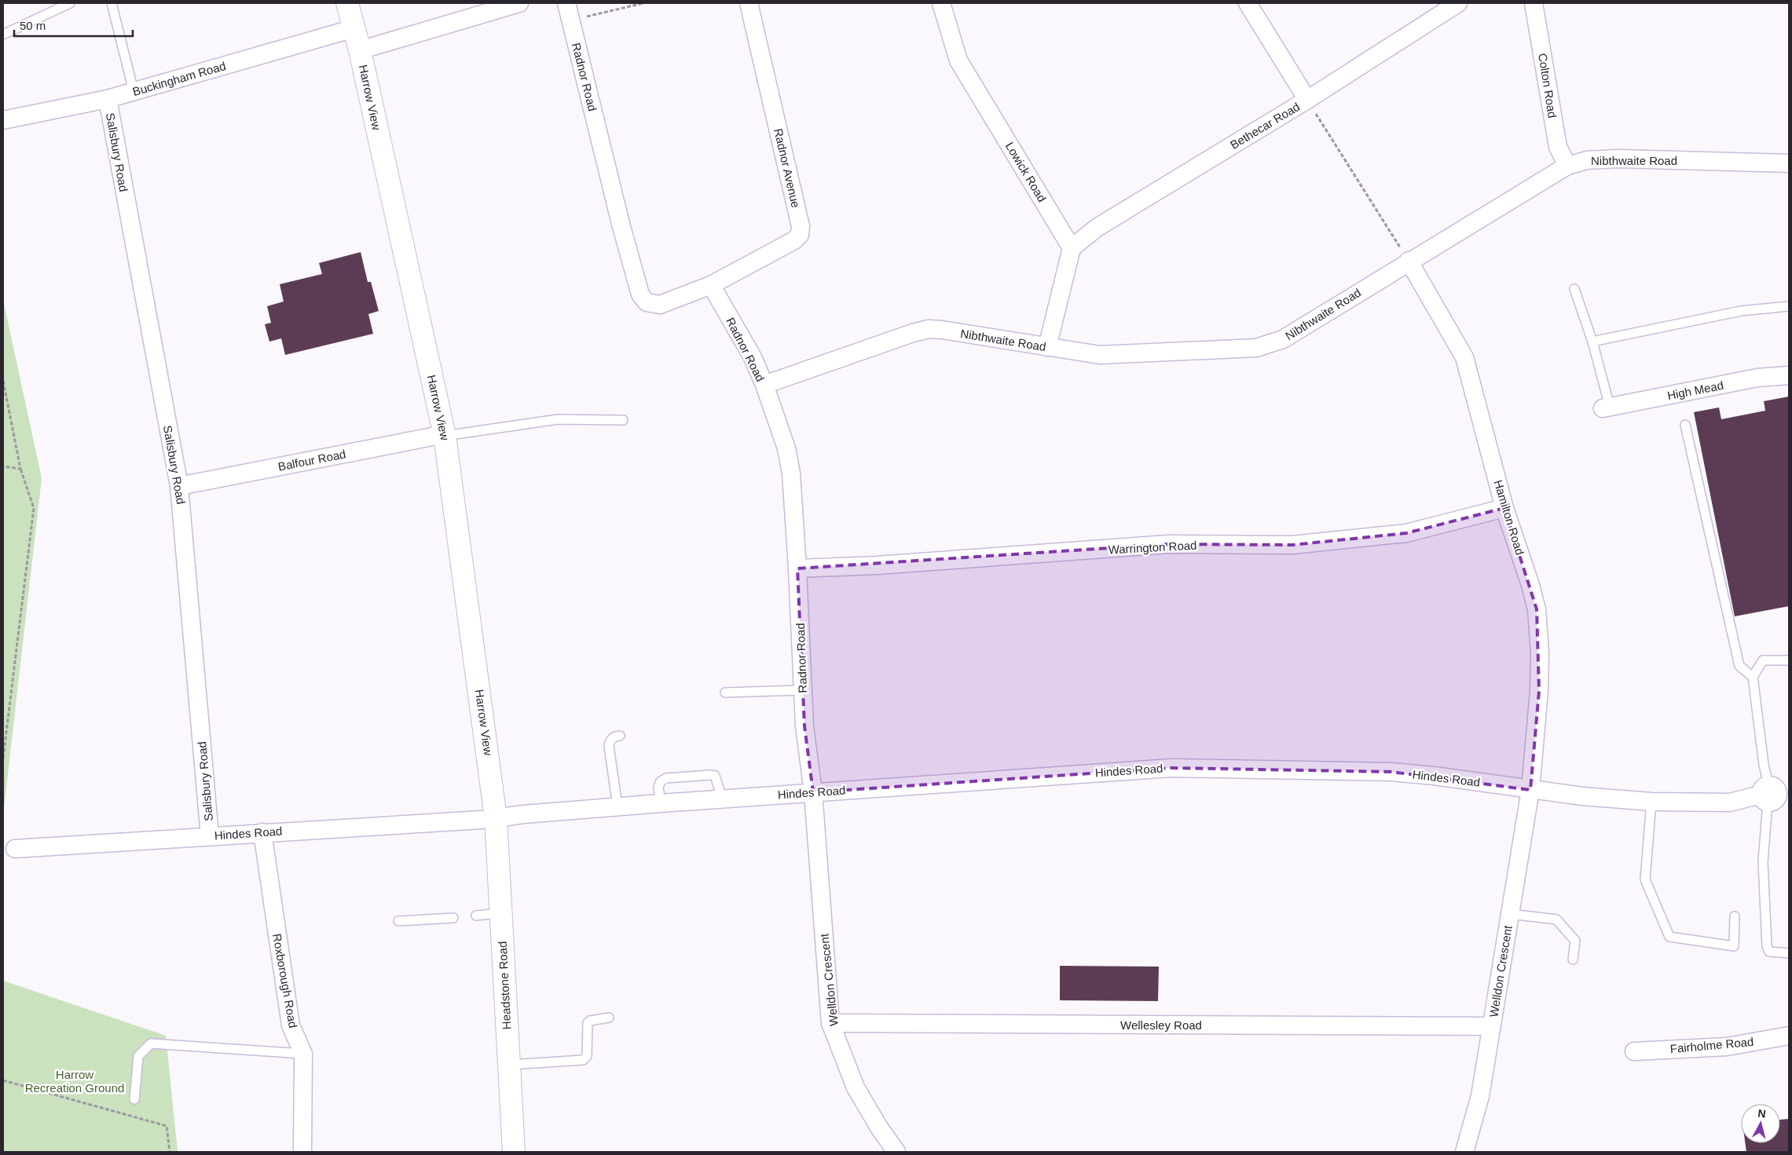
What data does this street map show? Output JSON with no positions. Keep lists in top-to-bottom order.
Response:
{
  "streets": {
    "street": [
      "Radnor Road",
      "Buckingham Road",
      "Colton Road",
      "Harrow View",
      "Bethecar Road",
      "Salisbury Road",
      "Nibthwaite Road",
      "Radnor Avenue",
      "Lowick Road",
      "High Mead",
      "Balfour Road",
      "Hamilton Road",
      "Warrington Road",
      "Hindes Road",
      "Welldon Crescent",
      "Roxborough Road",
      "Headstone Road",
      "Wellesley Road",
      "Fairholme Road"
    ]
  },
  "crossings": [
    ["Radnor Road", "Nibthwaite Road"],
    ["Radnor Road", "Radnor Avenue"],
    ["Radnor Road", "Warrington Road"],
    ["Radnor Road", "Hindes Road"],
    ["Radnor Road", "Welldon Crescent"],
    ["Buckingham Road", "Harrow View"],
    ["Buckingham Road", "Salisbury Road"],
    ["Colton Road", "Nibthwaite Road"],
    ["Harrow View", "Balfour Road"],
    ["Harrow View", "Hindes Road"],
    ["Harrow View", "Headstone Road"],
    ["Bethecar Road", "Lowick Road"],
    ["Salisbury Road", "Balfour Road"],
    ["Salisbury Road", "Hindes Road"],
    ["Nibthwaite Road", "Hamilton Road"],
    ["Hamilton Road", "Warrington Road"],
    ["Hamilton Road", "Hindes Road"],
    ["Hamilton Road", "Welldon Crescent"],
    ["Hindes Road", "Welldon Crescent"],
    ["Hindes Road", "Roxborough Road"],
    ["Hindes Road", "Headstone Road"],
    ["Welldon Crescent", "Wellesley Road"]
  ],
  "parks": ["Harrow Recreation Ground"],
  "scale_bar": "50 m",
  "north": "top"
}
